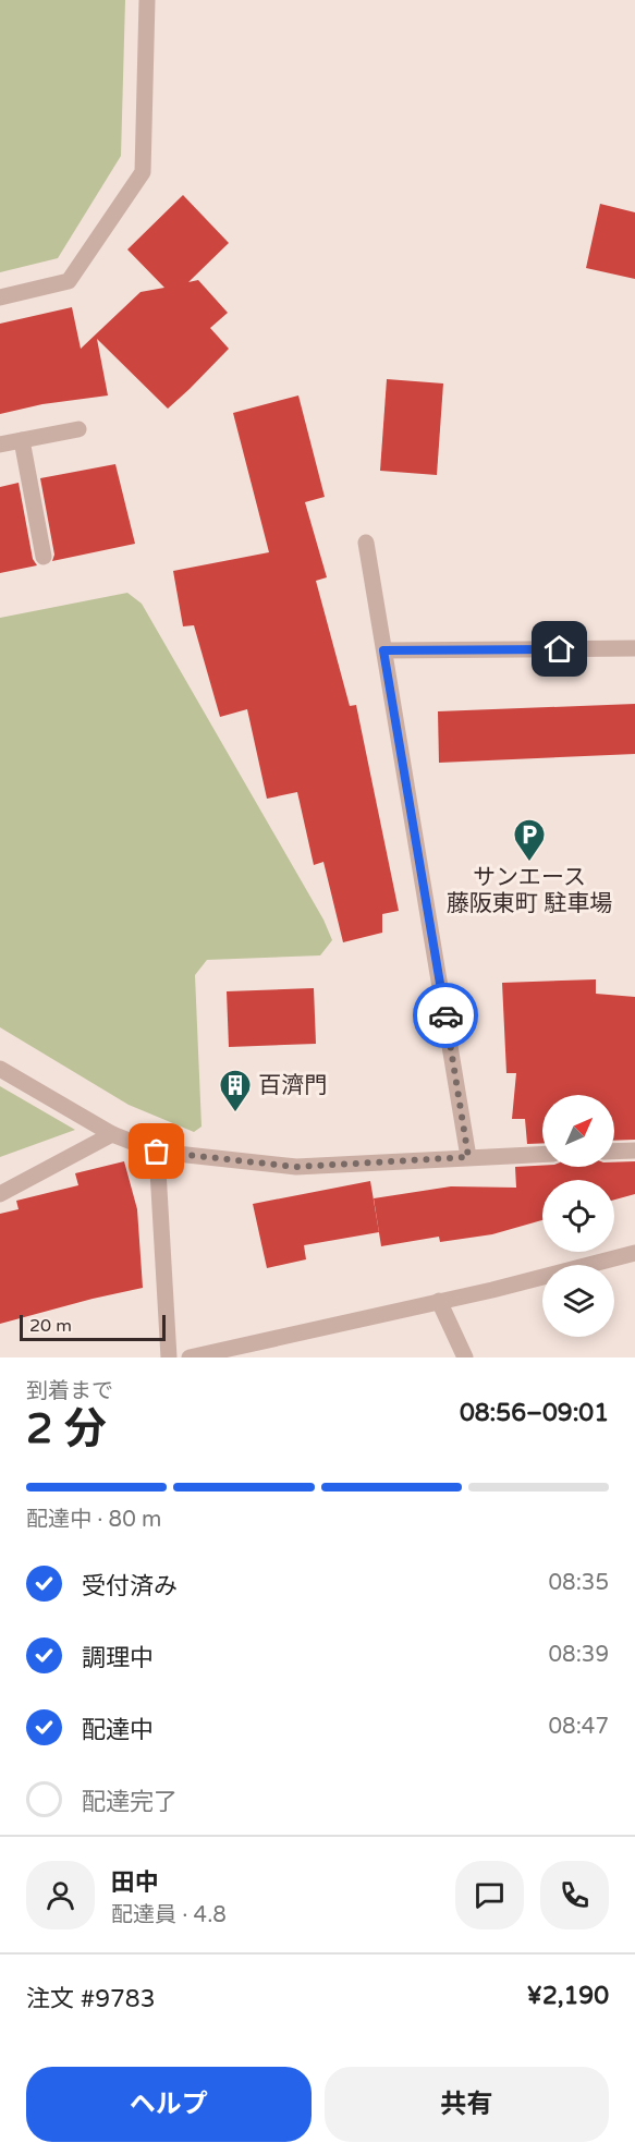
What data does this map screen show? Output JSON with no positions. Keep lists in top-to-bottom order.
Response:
{
  "places": {
    "parking": ["サンエース 藤阪東町 駐車場"],
    "building": ["百濟門"]
  },
  "scale_bar": "20 m",
  "north": "top right",
  "page": {
    "scale": "20 m",
    "heading": ["2 分", "到着まで", "08:56–09:01"],
    "panel": [
      "田中",
      "配達員 · 4.8",
      "注文 #9783",
      "¥2,190"
    ],
    "bar": "配達中 · 80 m",
    "list": [
      ["受付済み", "08:35"],
      ["調理中", "08:39"],
      ["配達中", "08:47"],
      "配達完了"
    ],
    "buttons": ["ヘルプ", "共有"]
  }
}
